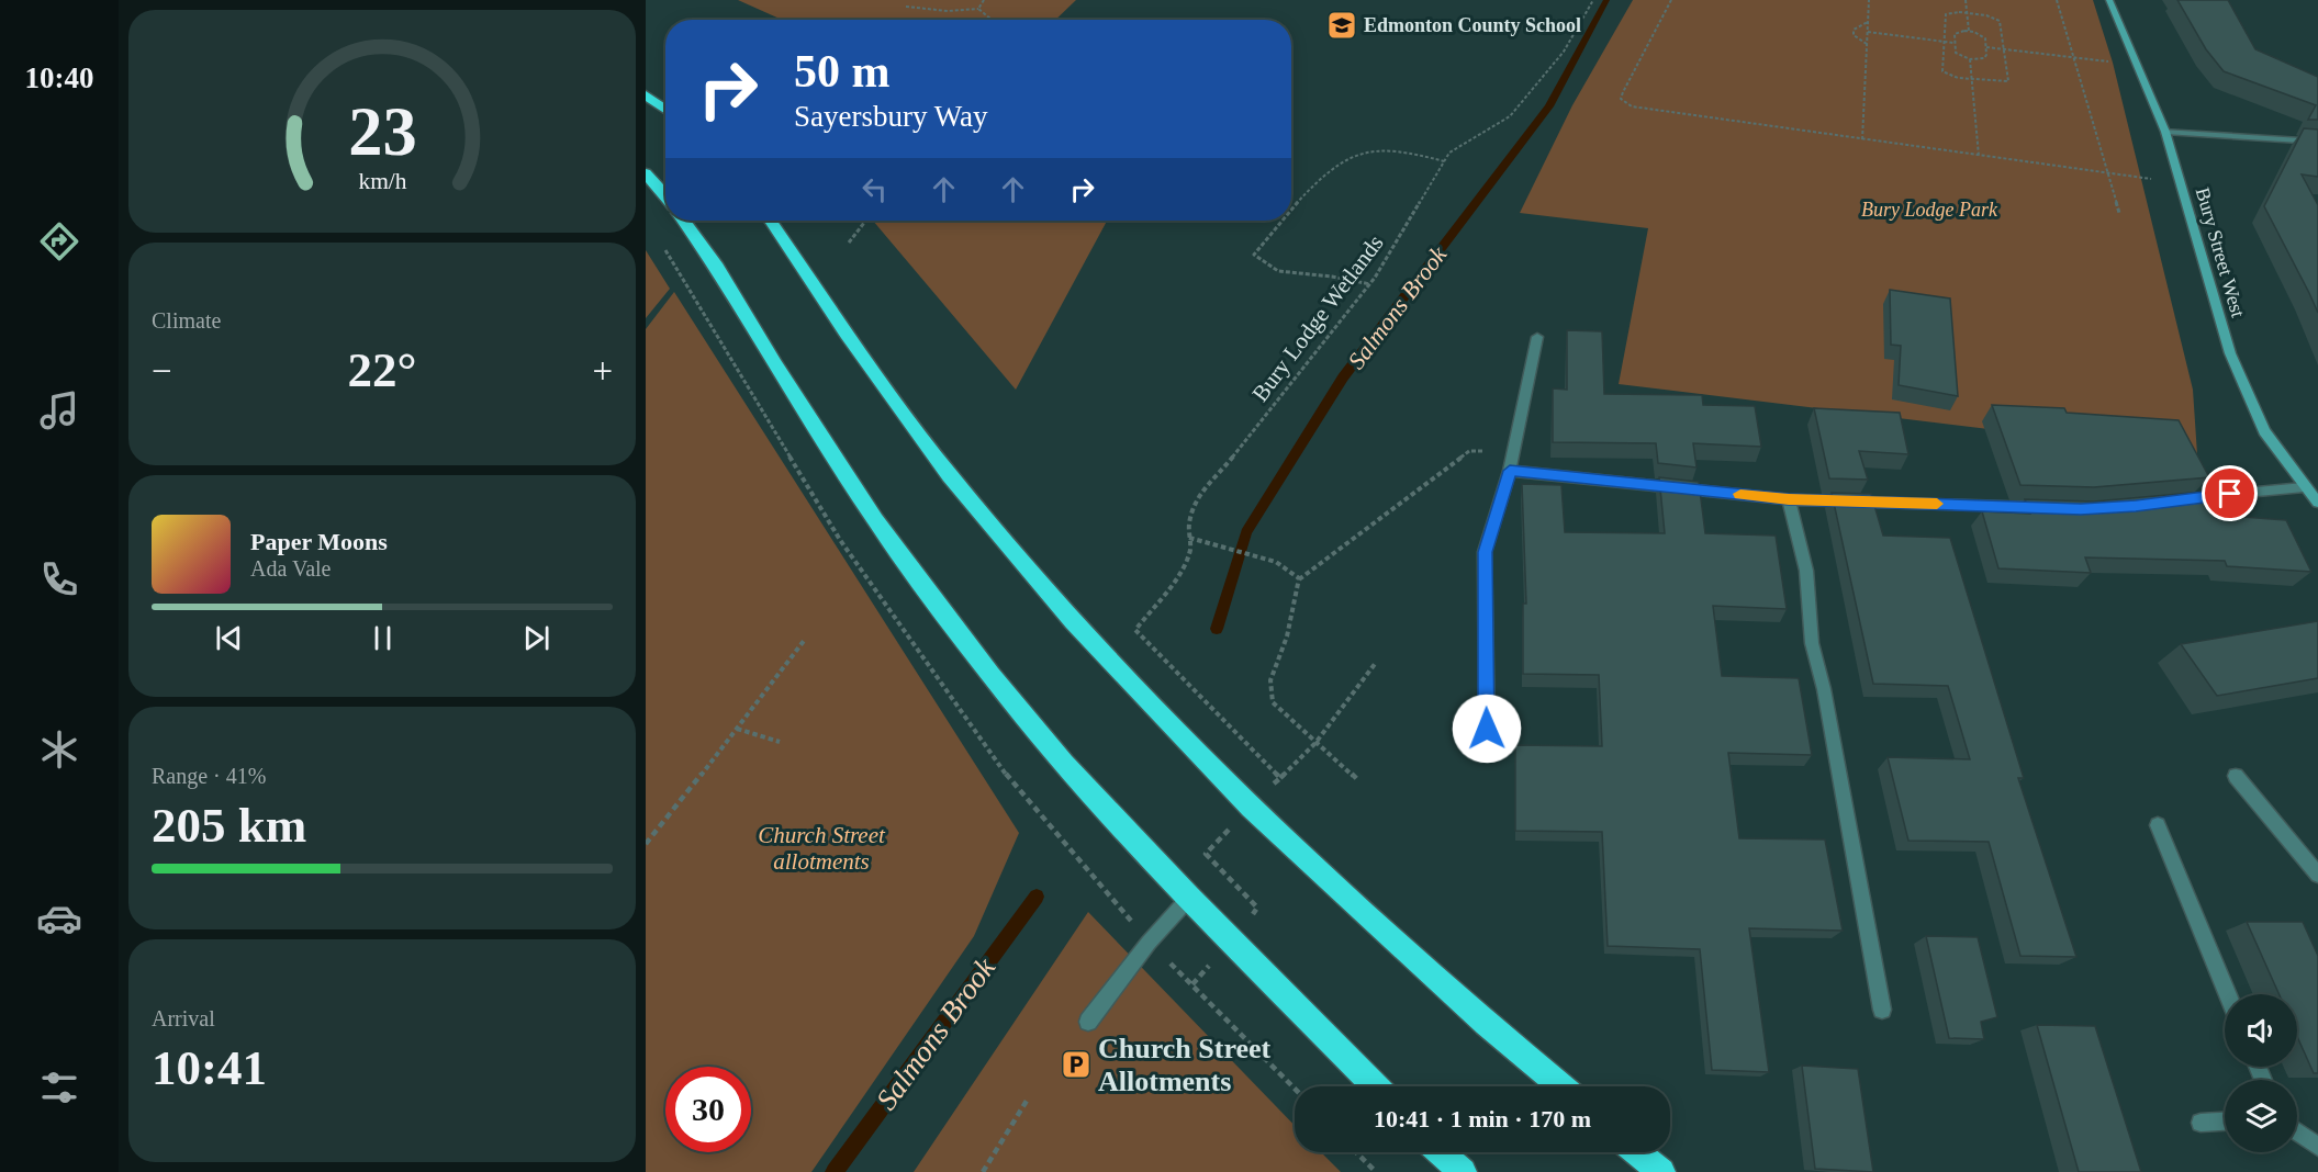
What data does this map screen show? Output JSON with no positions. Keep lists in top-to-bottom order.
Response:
{
  "streets": {
    "street": ["Bury Street West"],
    "path": ["Bury Lodge Wetlands"]
  },
  "water": ["Salmons Brook"],
  "parks": ["Bury Lodge Park", "Church Street allotments"],
  "places": {
    "school or university": ["Edmonton County School"],
    "parking": ["Church Street Allotments"]
  },
  "page": {
    "tabs": "10:40",
    "turn": ["50 m", "Sayersbury Way"],
    "tile": [
      "Climate",
      ["Range · 41%", "205 km"],
      ["Arrival", "10:41"]
    ],
    "heat": ["−", "22°", "+"],
    "song": ["Paper Moons", "Ada Vale"],
    "limit": "30",
    "trip": "10:41 · 1 min · 170 m",
    "gauge": ["23", "km/h"]
  }
}
